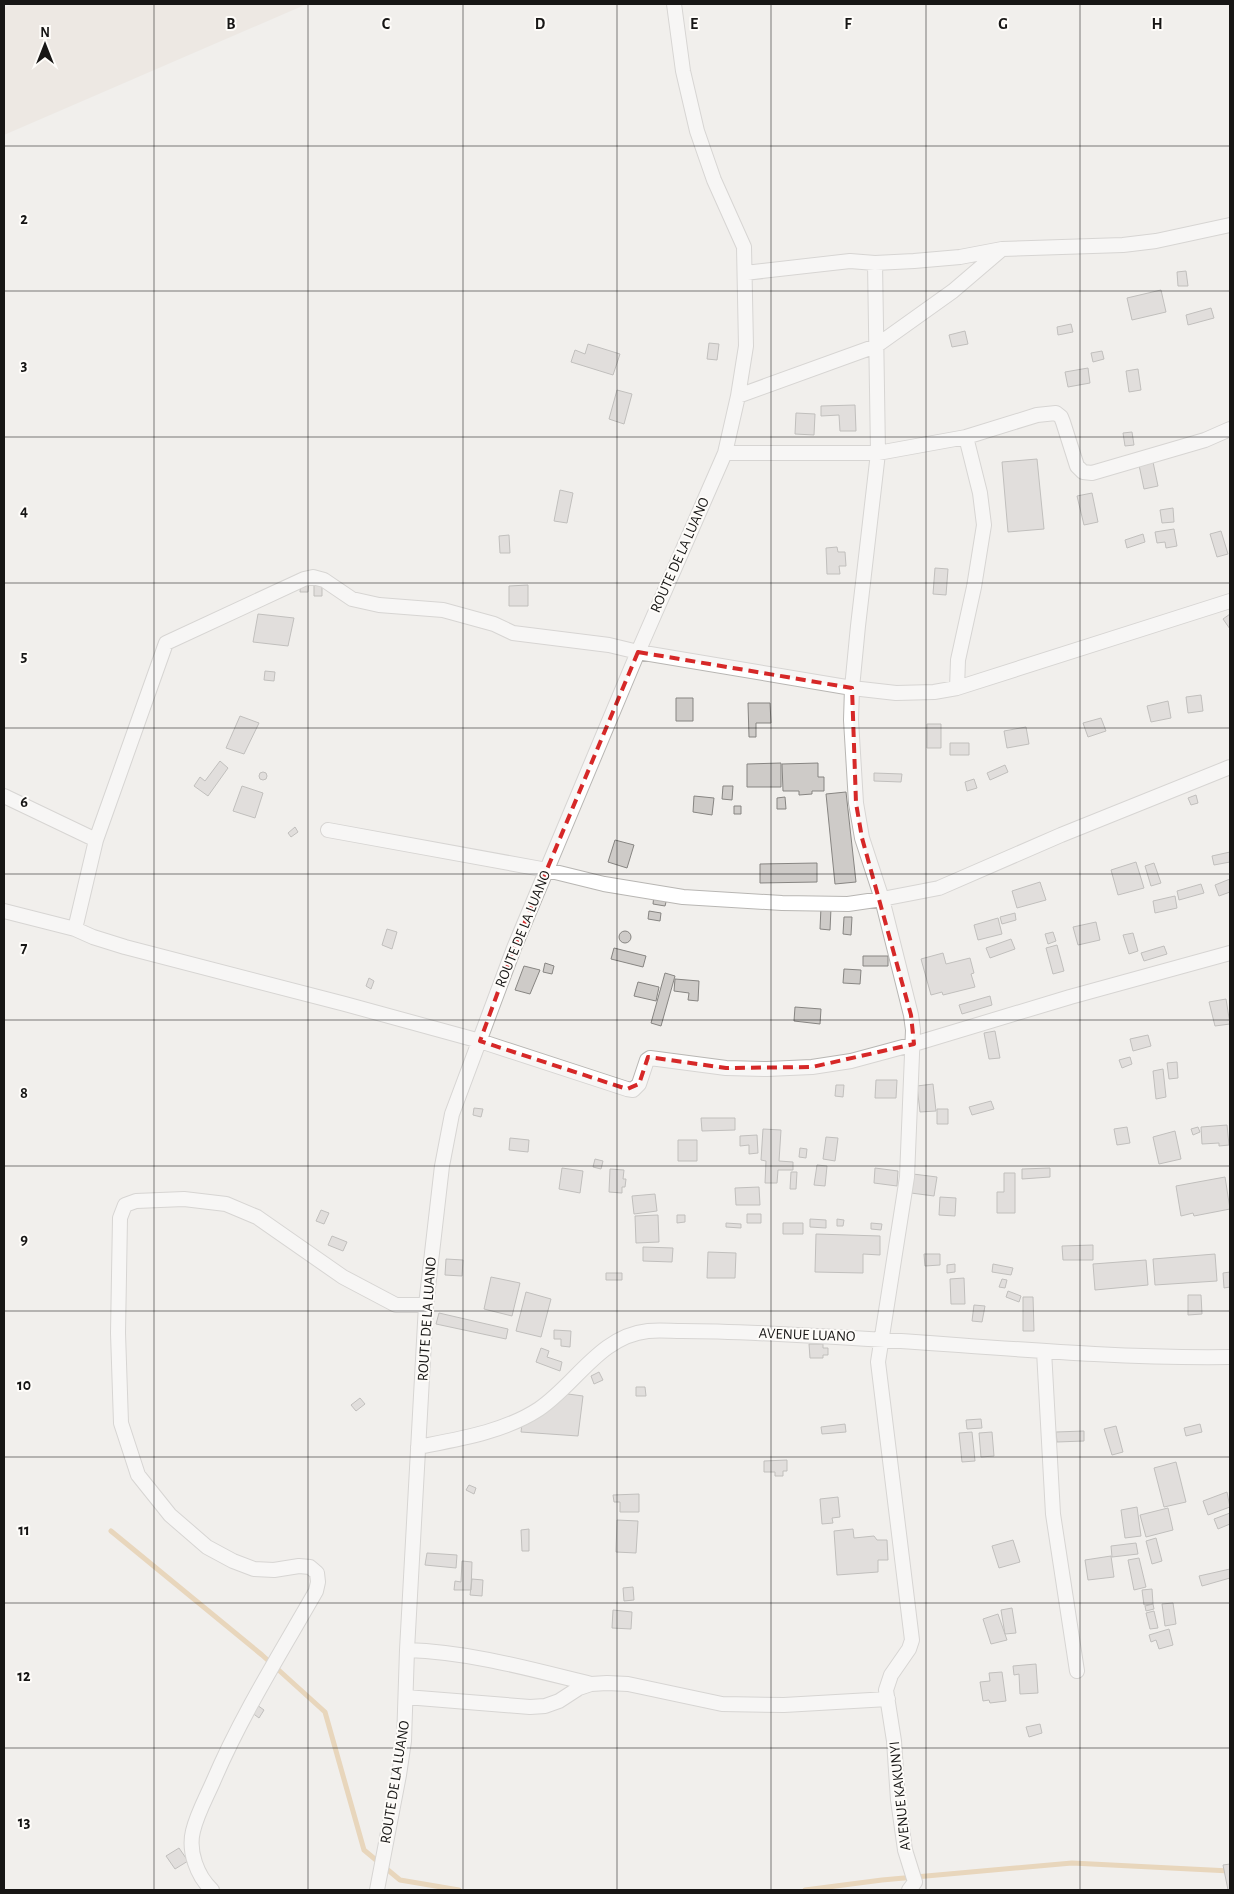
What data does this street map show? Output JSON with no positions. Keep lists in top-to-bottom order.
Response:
{
  "streets": {
    "street": ["ROUTE DE LA LUANO", "AVENUE LUANO", "AVENUE KAKUNYI"]
  },
  "crossings": [
    ["ROUTE DE LA LUANO", "AVENUE LUANO"]
  ],
  "north": "top",
  "grid": {
    "columns": [
      "B",
      "C",
      "D",
      "E",
      "F",
      "G",
      "H"
    ],
    "rows": [
      "2",
      "3",
      "4",
      "5",
      "6",
      "7",
      "8",
      "9",
      "10",
      "11",
      "12",
      "13"
    ]
  }
}
